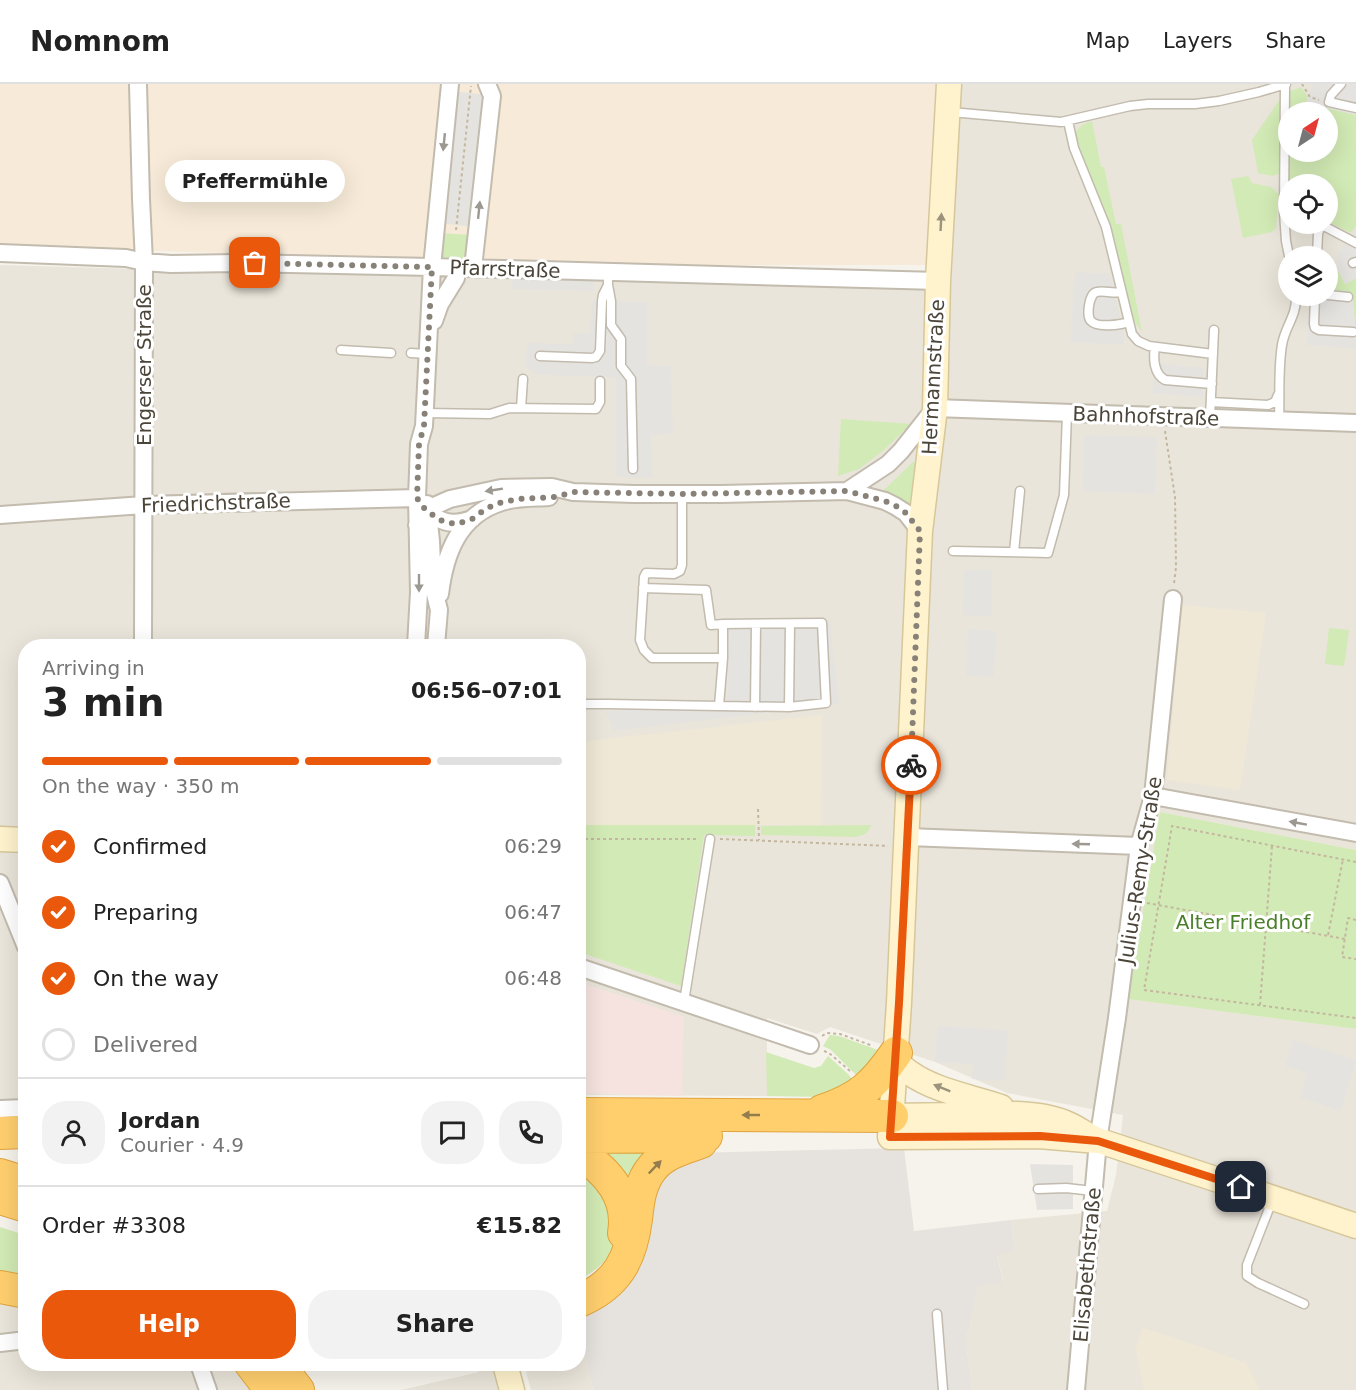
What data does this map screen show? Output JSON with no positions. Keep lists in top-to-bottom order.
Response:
{
  "streets": {
    "street": [
      "Pfarrstraße",
      "Engerser Straße",
      "Hermannstraße",
      "Bahnhofstraße",
      "Friedrichstraße",
      "Julius-Remy-Straße",
      "Elisabethstraße"
    ]
  },
  "crossings": [
    ["Pfarrstraße", "Engerser Straße"],
    ["Pfarrstraße", "Hermannstraße"],
    ["Engerser Straße", "Friedrichstraße"],
    ["Hermannstraße", "Bahnhofstraße"],
    ["Hermannstraße", "Friedrichstraße"],
    ["Julius-Remy-Straße", "Elisabethstraße"]
  ],
  "parks": ["Alter Friedhof"],
  "places": ["Pfeffermühle"],
  "north": "top right",
  "page": {
    "header": "Nomnom",
    "nav": ["Map", "Layers", "Share"],
    "bubble": "Pfeffermühle",
    "heading": ["3 min", "Arriving in", "06:56–07:01"],
    "panel": [
      "Jordan",
      "Courier · 4.9",
      "Order #3308",
      "€15.82"
    ],
    "bar": "On the way · 350 m",
    "list": [
      ["Confirmed", "06:29"],
      ["Preparing", "06:47"],
      ["On the way", "06:48"],
      "Delivered"
    ],
    "buttons": ["Help", "Share"]
  }
}
